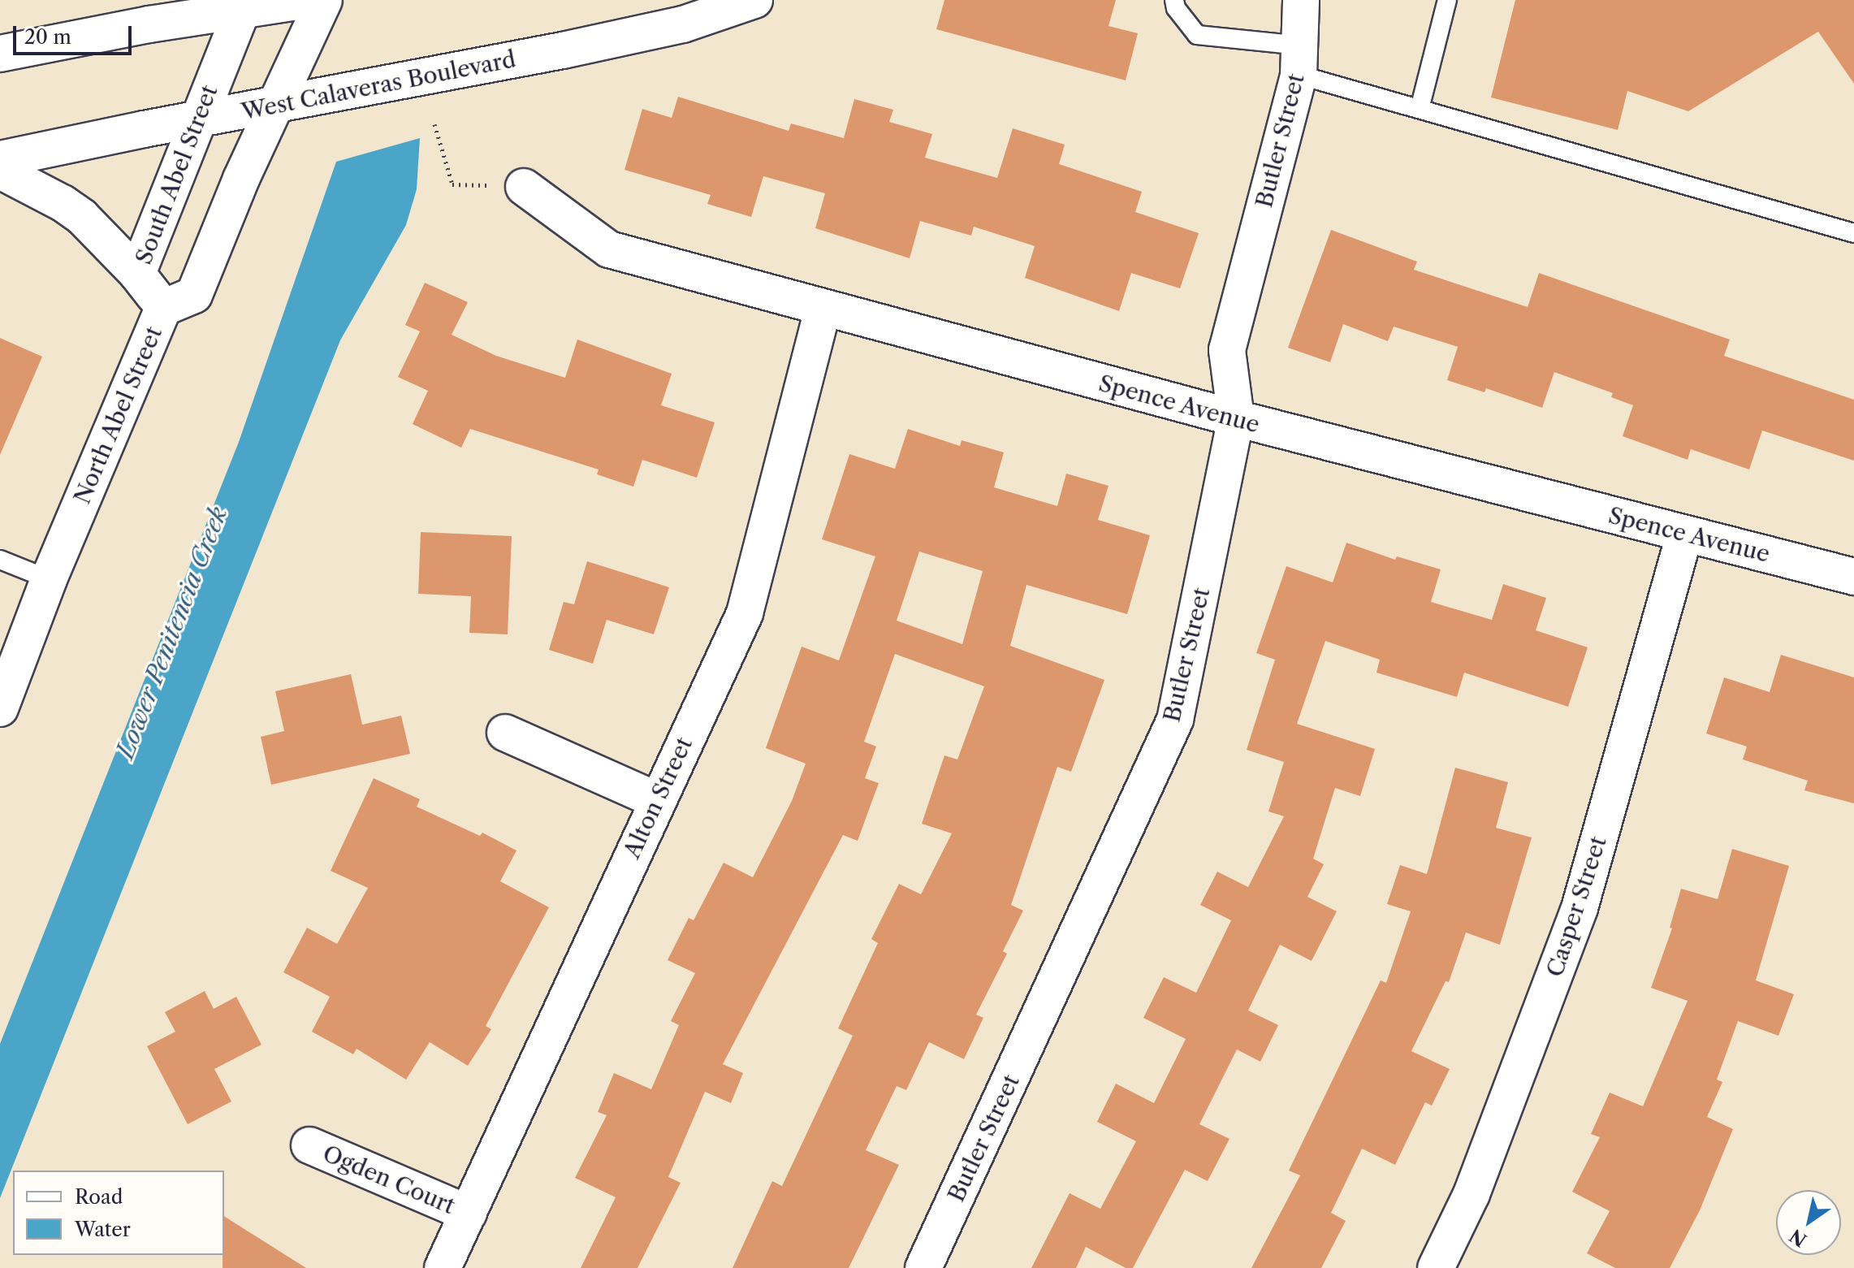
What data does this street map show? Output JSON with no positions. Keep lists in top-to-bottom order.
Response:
{
  "streets": {
    "main road": [
      "West Calaveras Boulevard",
      "Butler Street",
      "South Abel Street",
      "Spence Avenue",
      "North Abel Street",
      "Alton Street",
      "Casper Street",
      "Ogden Court"
    ]
  },
  "crossings": [
    ["West Calaveras Boulevard", "South Abel Street"],
    ["West Calaveras Boulevard", "North Abel Street"],
    ["Butler Street", "Spence Avenue"],
    ["South Abel Street", "North Abel Street"],
    ["Spence Avenue", "Alton Street"],
    ["Spence Avenue", "Casper Street"],
    ["Alton Street", "Ogden Court"]
  ],
  "water": ["Lower Penitencia Creek"],
  "legend": ["Road", "Water"],
  "scale_bar": "20 m",
  "north": "bottom left"
}
